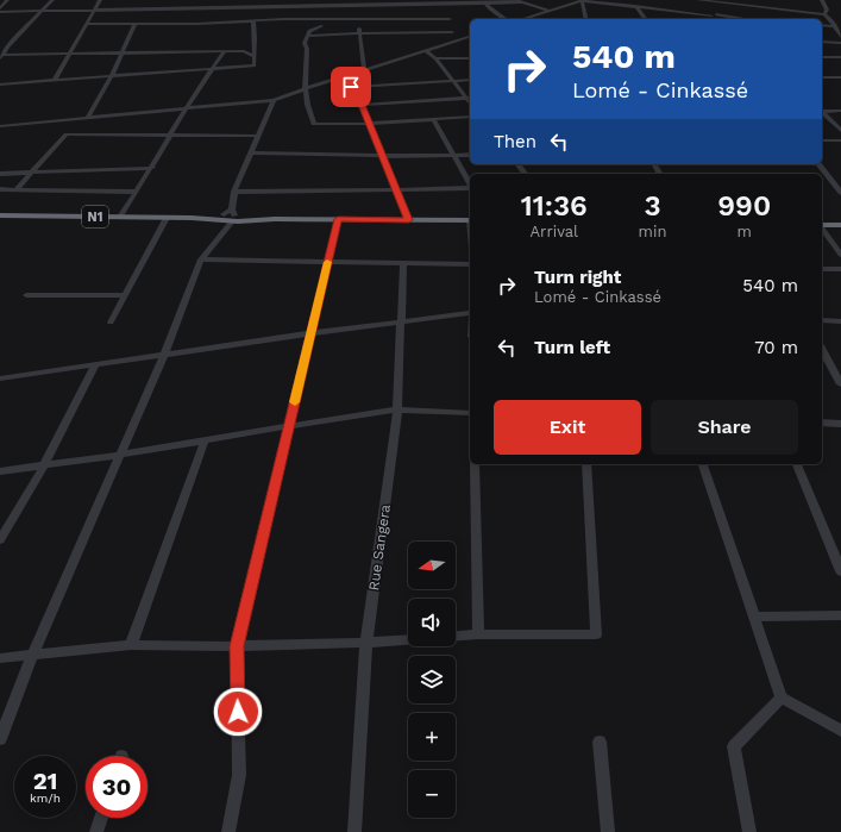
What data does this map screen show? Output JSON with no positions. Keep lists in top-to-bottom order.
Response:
{
  "streets": {
    "highway": ["N1"],
    "street": ["Rue Sangera"]
  },
  "north": "left",
  "page": {
    "turn": ["540 m", "Lomé - Cinkassé"],
    "then": "Then",
    "eta": [
      "11:36",
      "Arrival",
      "3",
      "min",
      "990",
      "m"
    ],
    "list": [
      {
        "name": "Turn right",
        "note": "Lomé - Cinkassé",
        "value": "540 m"
      },
      {
        "name": "Turn left",
        "value": "70 m"
      }
    ],
    "buttons": ["Exit", "Share"],
    "map_buttons": ["+", "−"],
    "speed": "21 km/h",
    "limit": "30"
  }
}
